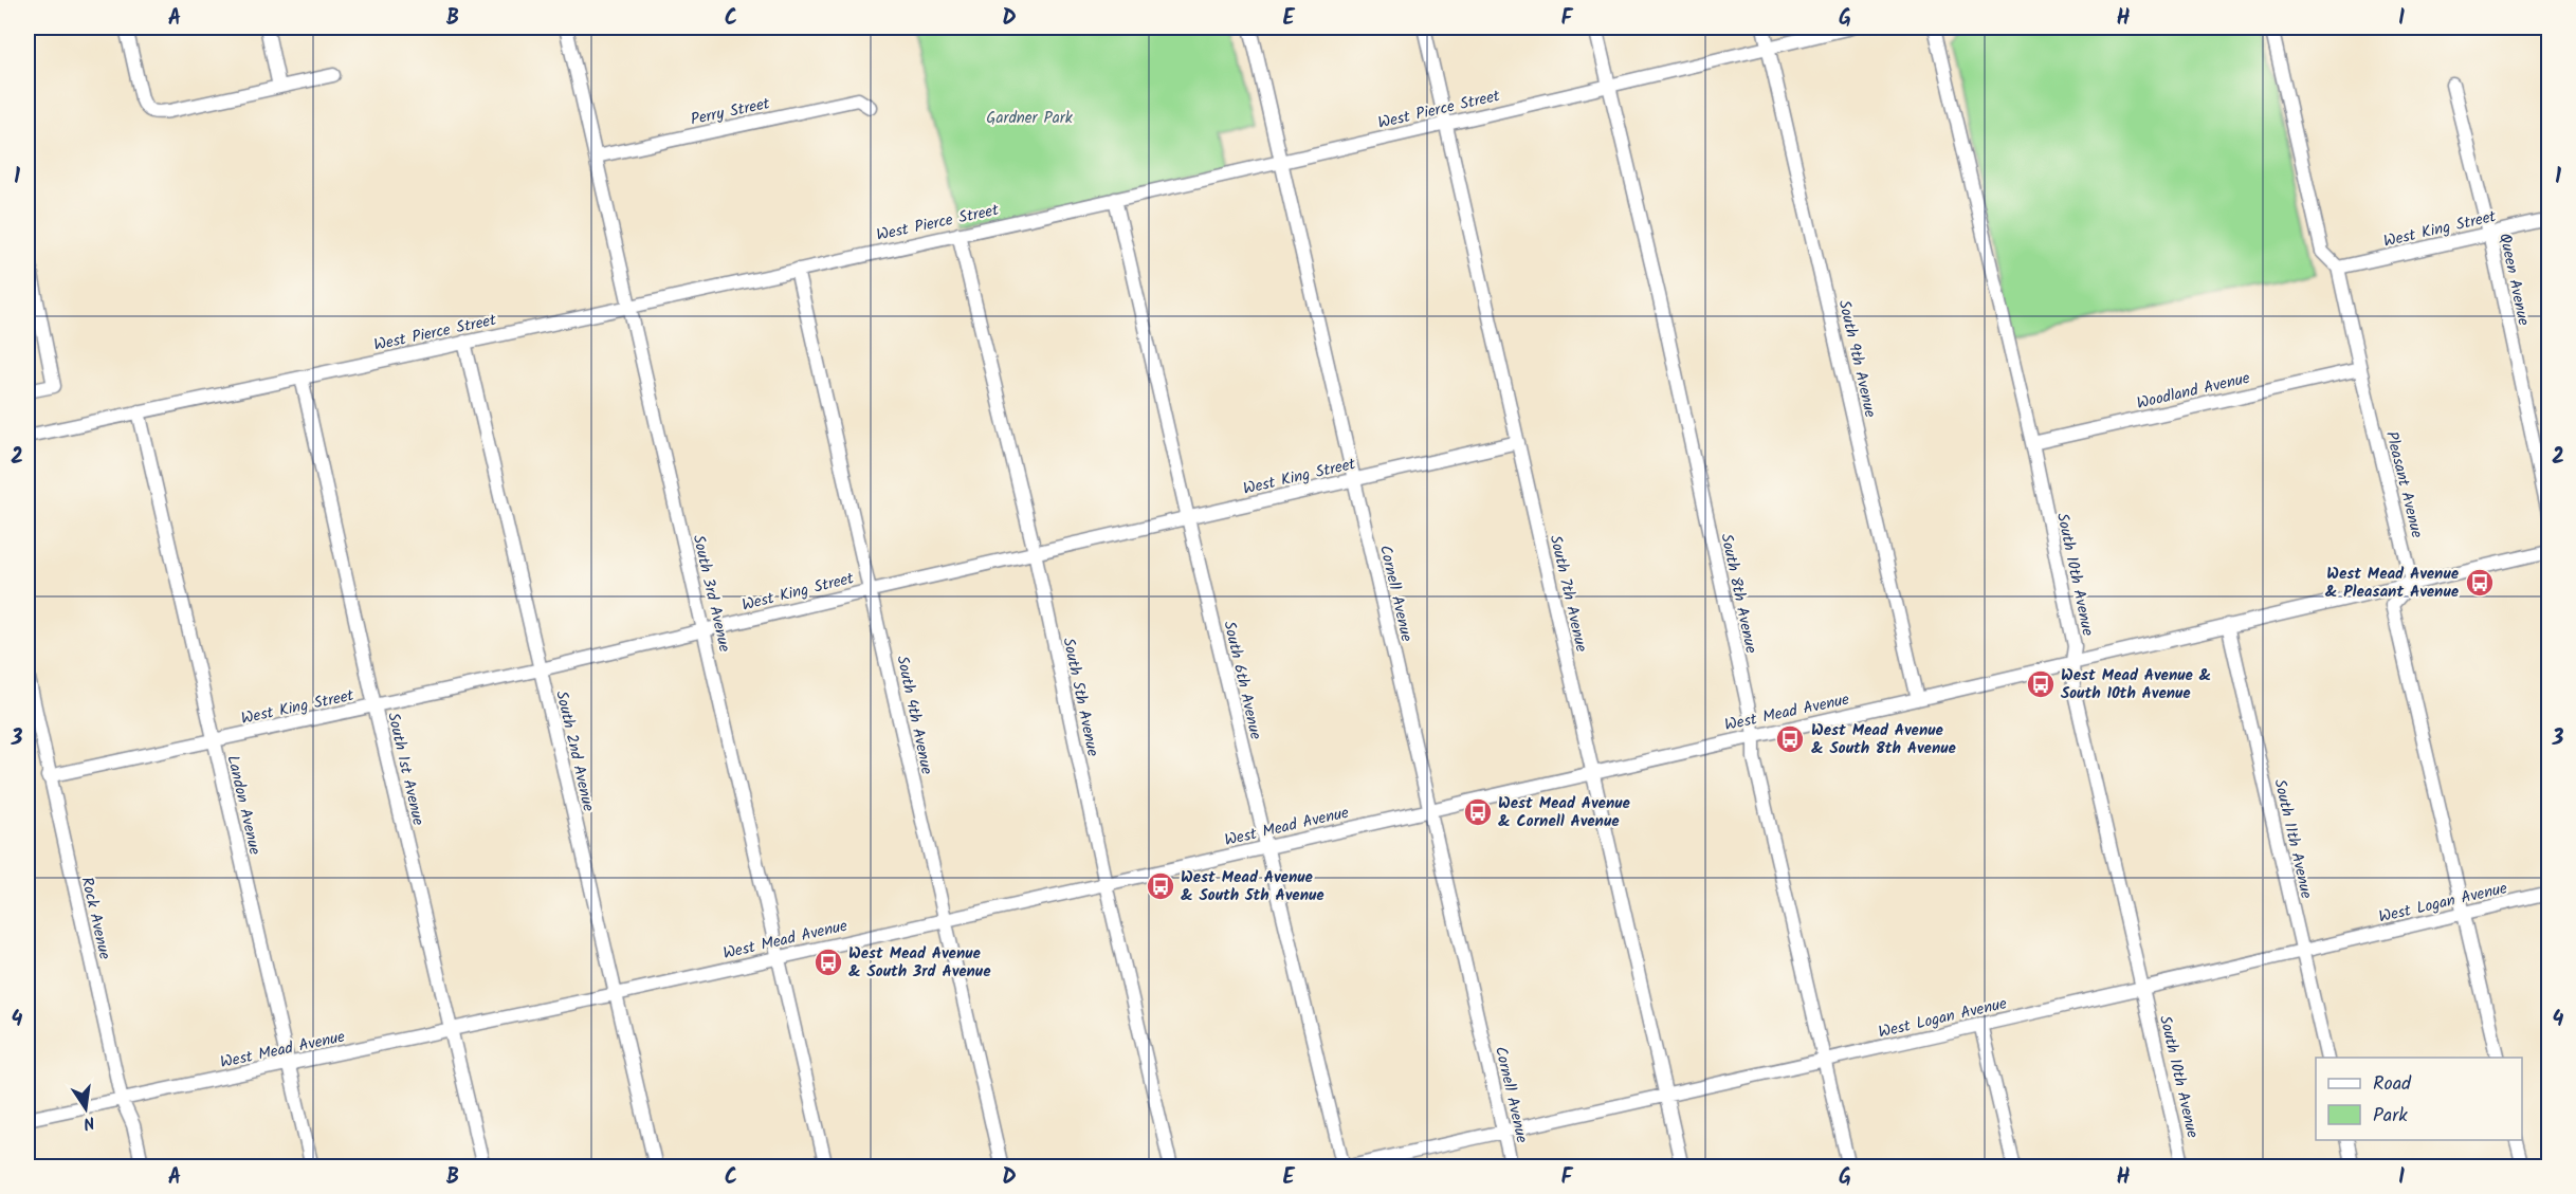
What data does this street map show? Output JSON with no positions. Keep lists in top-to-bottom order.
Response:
{
  "streets": {
    "street": [
      "West Pierce Street",
      "Perry Street",
      "West King Street",
      "Queen Avenue",
      "South 9th Avenue",
      "Woodland Avenue",
      "Pleasant Avenue",
      "South 10th Avenue",
      "South 3rd Avenue",
      "Cornell Avenue",
      "South 7th Avenue",
      "South 8th Avenue",
      "South 6th Avenue",
      "South 5th Avenue",
      "West Mead Avenue",
      "South 4th Avenue",
      "South 2nd Avenue",
      "South 1st Avenue",
      "Landon Avenue",
      "South 11th Avenue",
      "West Logan Avenue",
      "Rock Avenue"
    ]
  },
  "crossings": [
    ["West Pierce Street", "South 9th Avenue"],
    ["West Pierce Street", "South 3rd Avenue"],
    ["West Pierce Street", "Cornell Avenue"],
    ["West Pierce Street", "South 7th Avenue"],
    ["West Pierce Street", "South 8th Avenue"],
    ["West Pierce Street", "South 6th Avenue"],
    ["West Pierce Street", "South 5th Avenue"],
    ["West Pierce Street", "South 4th Avenue"],
    ["West Pierce Street", "South 2nd Avenue"],
    ["West Pierce Street", "South 1st Avenue"],
    ["West Pierce Street", "Landon Avenue"],
    ["Perry Street", "South 3rd Avenue"],
    ["West King Street", "Queen Avenue"],
    ["West King Street", "Pleasant Avenue"],
    ["West King Street", "South 3rd Avenue"],
    ["West King Street", "Cornell Avenue"],
    ["West King Street", "South 7th Avenue"],
    ["West King Street", "South 6th Avenue"],
    ["West King Street", "South 5th Avenue"],
    ["West King Street", "South 4th Avenue"],
    ["West King Street", "South 2nd Avenue"],
    ["West King Street", "South 1st Avenue"],
    ["West King Street", "Landon Avenue"],
    ["West King Street", "Rock Avenue"],
    ["South 9th Avenue", "West Mead Avenue"],
    ["Woodland Avenue", "Pleasant Avenue"],
    ["Woodland Avenue", "South 10th Avenue"],
    ["Pleasant Avenue", "West Mead Avenue"],
    ["South 10th Avenue", "West Mead Avenue"],
    ["South 10th Avenue", "West Logan Avenue"],
    ["South 3rd Avenue", "West Mead Avenue"],
    ["Cornell Avenue", "West Mead Avenue"],
    ["Cornell Avenue", "West Logan Avenue"],
    ["South 7th Avenue", "West Mead Avenue"],
    ["South 7th Avenue", "West Logan Avenue"],
    ["South 8th Avenue", "West Mead Avenue"],
    ["South 8th Avenue", "West Logan Avenue"],
    ["South 6th Avenue", "West Mead Avenue"],
    ["South 6th Avenue", "West Logan Avenue"],
    ["South 5th Avenue", "West Mead Avenue"],
    ["West Mead Avenue", "South 4th Avenue"],
    ["West Mead Avenue", "South 2nd Avenue"],
    ["West Mead Avenue", "South 1st Avenue"],
    ["West Mead Avenue", "Landon Avenue"],
    ["West Mead Avenue", "South 11th Avenue"],
    ["West Mead Avenue", "Rock Avenue"],
    ["South 11th Avenue", "West Logan Avenue"]
  ],
  "parks": ["Gardner Park"],
  "places": {
    "bus stop": [
      "West Mead Avenue & Pleasant Avenue",
      "West Mead Avenue & South 10th Avenue",
      "West Mead Avenue & South 8th Avenue",
      "West Mead Avenue & Cornell Avenue",
      "West Mead Avenue & South 5th Avenue",
      "West Mead Avenue & South 3rd Avenue"
    ]
  },
  "legend": ["Road", "Park"],
  "north": "bottom",
  "grid": {
    "columns": [
      "A",
      "B",
      "C",
      "D",
      "E",
      "F",
      "G",
      "H",
      "I"
    ],
    "rows": [
      "1",
      "2",
      "3",
      "4"
    ]
  }
}
